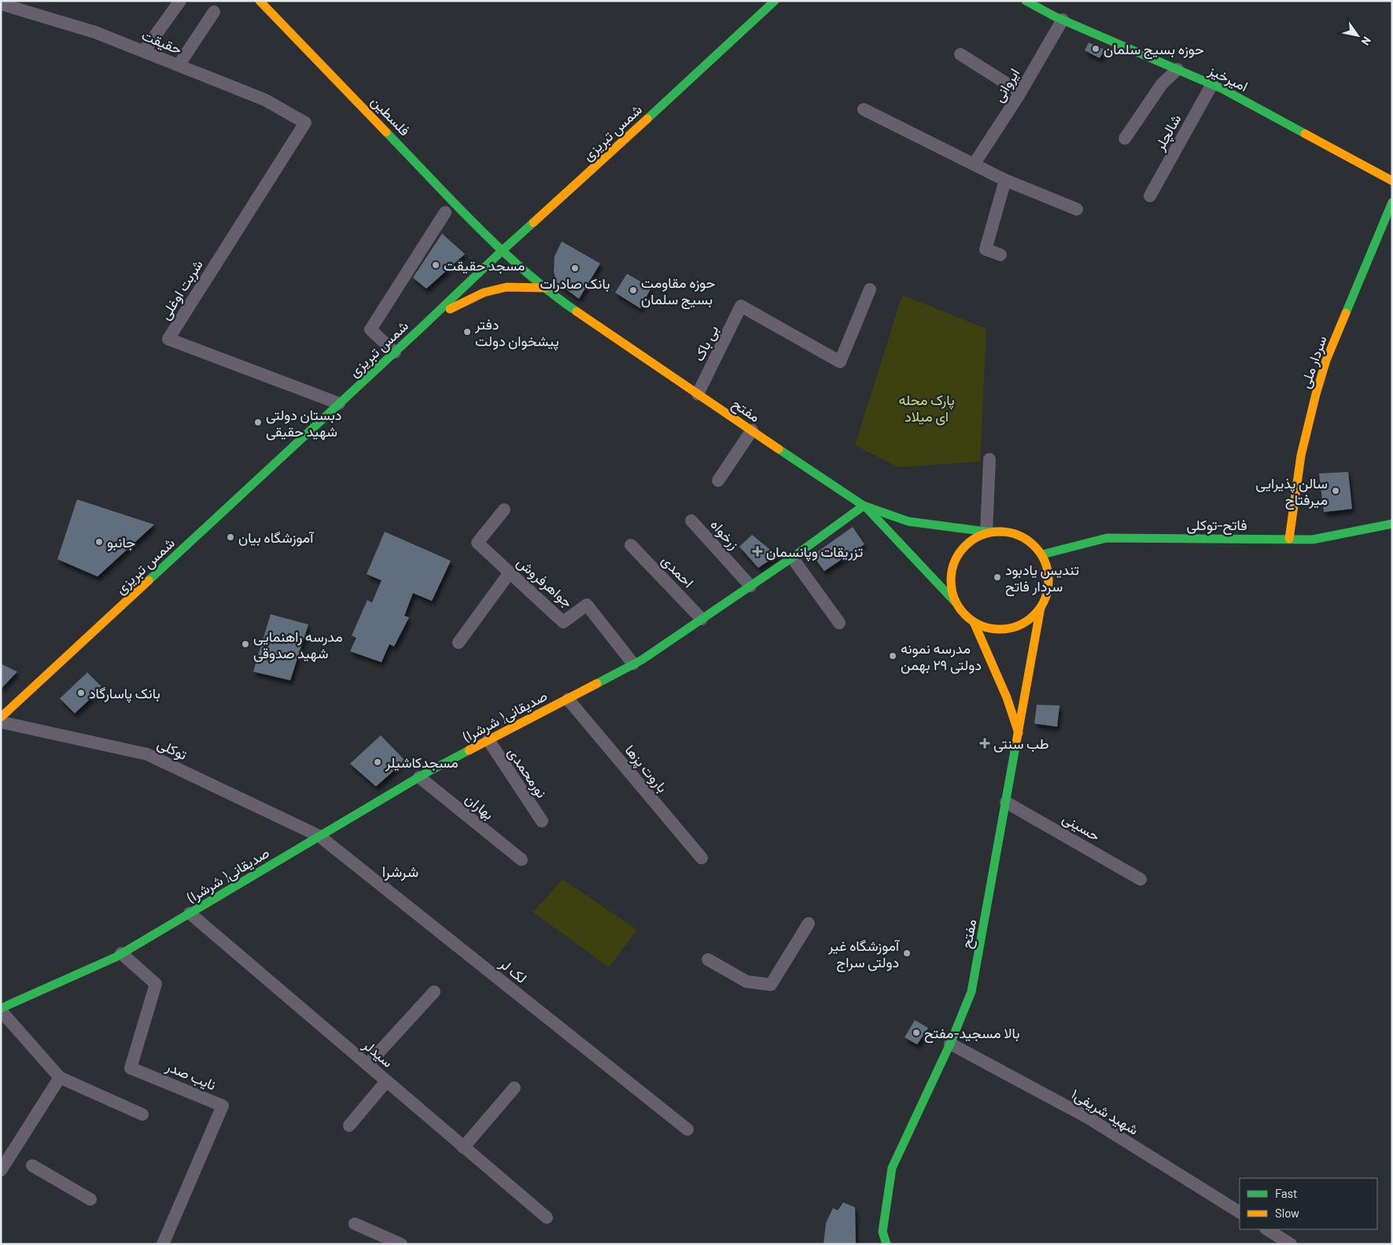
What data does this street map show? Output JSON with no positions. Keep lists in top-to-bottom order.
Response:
{
  "streets": {
    "main road": [
      "امیرخیز",
      "فلسطین",
      "شمس تبریزی",
      "سردار ملی",
      "مفتح",
      "فاتح-توکلی",
      "(شرشرا )صدیقانی"
    ],
    "street": [
      "حقیقت",
      "ایروانی",
      "شالچلر",
      "شربت اوغلی",
      "بی باک",
      "زرخواه",
      "احمدی",
      "جواهرفروش",
      "توکلی",
      "باروت پزها",
      "نورمحمدی",
      "بهاران",
      "حسینی",
      "لک لر",
      "سیدلر",
      "نایب صدر",
      "شهید شریفی۱"
    ]
  },
  "crossings": [
    ["حقیقت", "شربت اوغلی"],
    ["امیرخیز", "ایروانی"],
    ["امیرخیز", "شالچلر"],
    ["فلسطین", "شمس تبریزی"],
    ["فلسطین", "مفتح"],
    ["شمس تبریزی", "شربت اوغلی"],
    ["شمس تبریزی", "مفتح"],
    ["بی باک", "مفتح"],
    ["سردار ملی", "فاتح-توکلی"],
    ["مفتح", "فاتح-توکلی"],
    ["مفتح", "(شرشرا )صدیقانی"],
    ["مفتح", "حسینی"],
    ["مفتح", "شهید شریفی۱"],
    ["زرخواه", "(شرشرا )صدیقانی"],
    ["احمدی", "(شرشرا )صدیقانی"],
    ["جواهرفروش", "(شرشرا )صدیقانی"],
    ["(شرشرا )صدیقانی", "توکلی"],
    ["(شرشرا )صدیقانی", "باروت پزها"],
    ["(شرشرا )صدیقانی", "نورمحمدی"],
    ["(شرشرا )صدیقانی", "بهاران"],
    ["(شرشرا )صدیقانی", "لک لر"],
    ["(شرشرا )صدیقانی", "سیدلر"],
    ["(شرشرا )صدیقانی", "نایب صدر"],
    ["توکلی", "لک لر"]
  ],
  "districts": ["شرشرا"],
  "parks": ["پارک محله ای میلاد"],
  "places": {
    "other": [
      "حوزه بسیج سلمان",
      "مسجد حقیقت",
      "بانک صادرات",
      "حوزه مقاومت بسیج سلمان",
      "دفتر پیشخوان دولت",
      "دبستان دولتی شهید حقیقی",
      "سالن پذیرایی میرفتاح",
      "آموزشگاه بیان",
      "جانبو",
      "تندیس یادبود سردار فاتح",
      "مدرسه راهنمایی شهید صدوقی",
      "مدرسه نمونه دولتی ۲۹ بهمن",
      "بانک پاسارگاد",
      "مسجدکاشیلر",
      "آموزشگاه غیر دولتی سراج",
      "بالا مسجید-مفتح"
    ],
    "health": ["تزریقات وپانسمان", "طب سنتی"]
  },
  "legend": ["Fast", "Slow"],
  "north": "bottom right"
}
